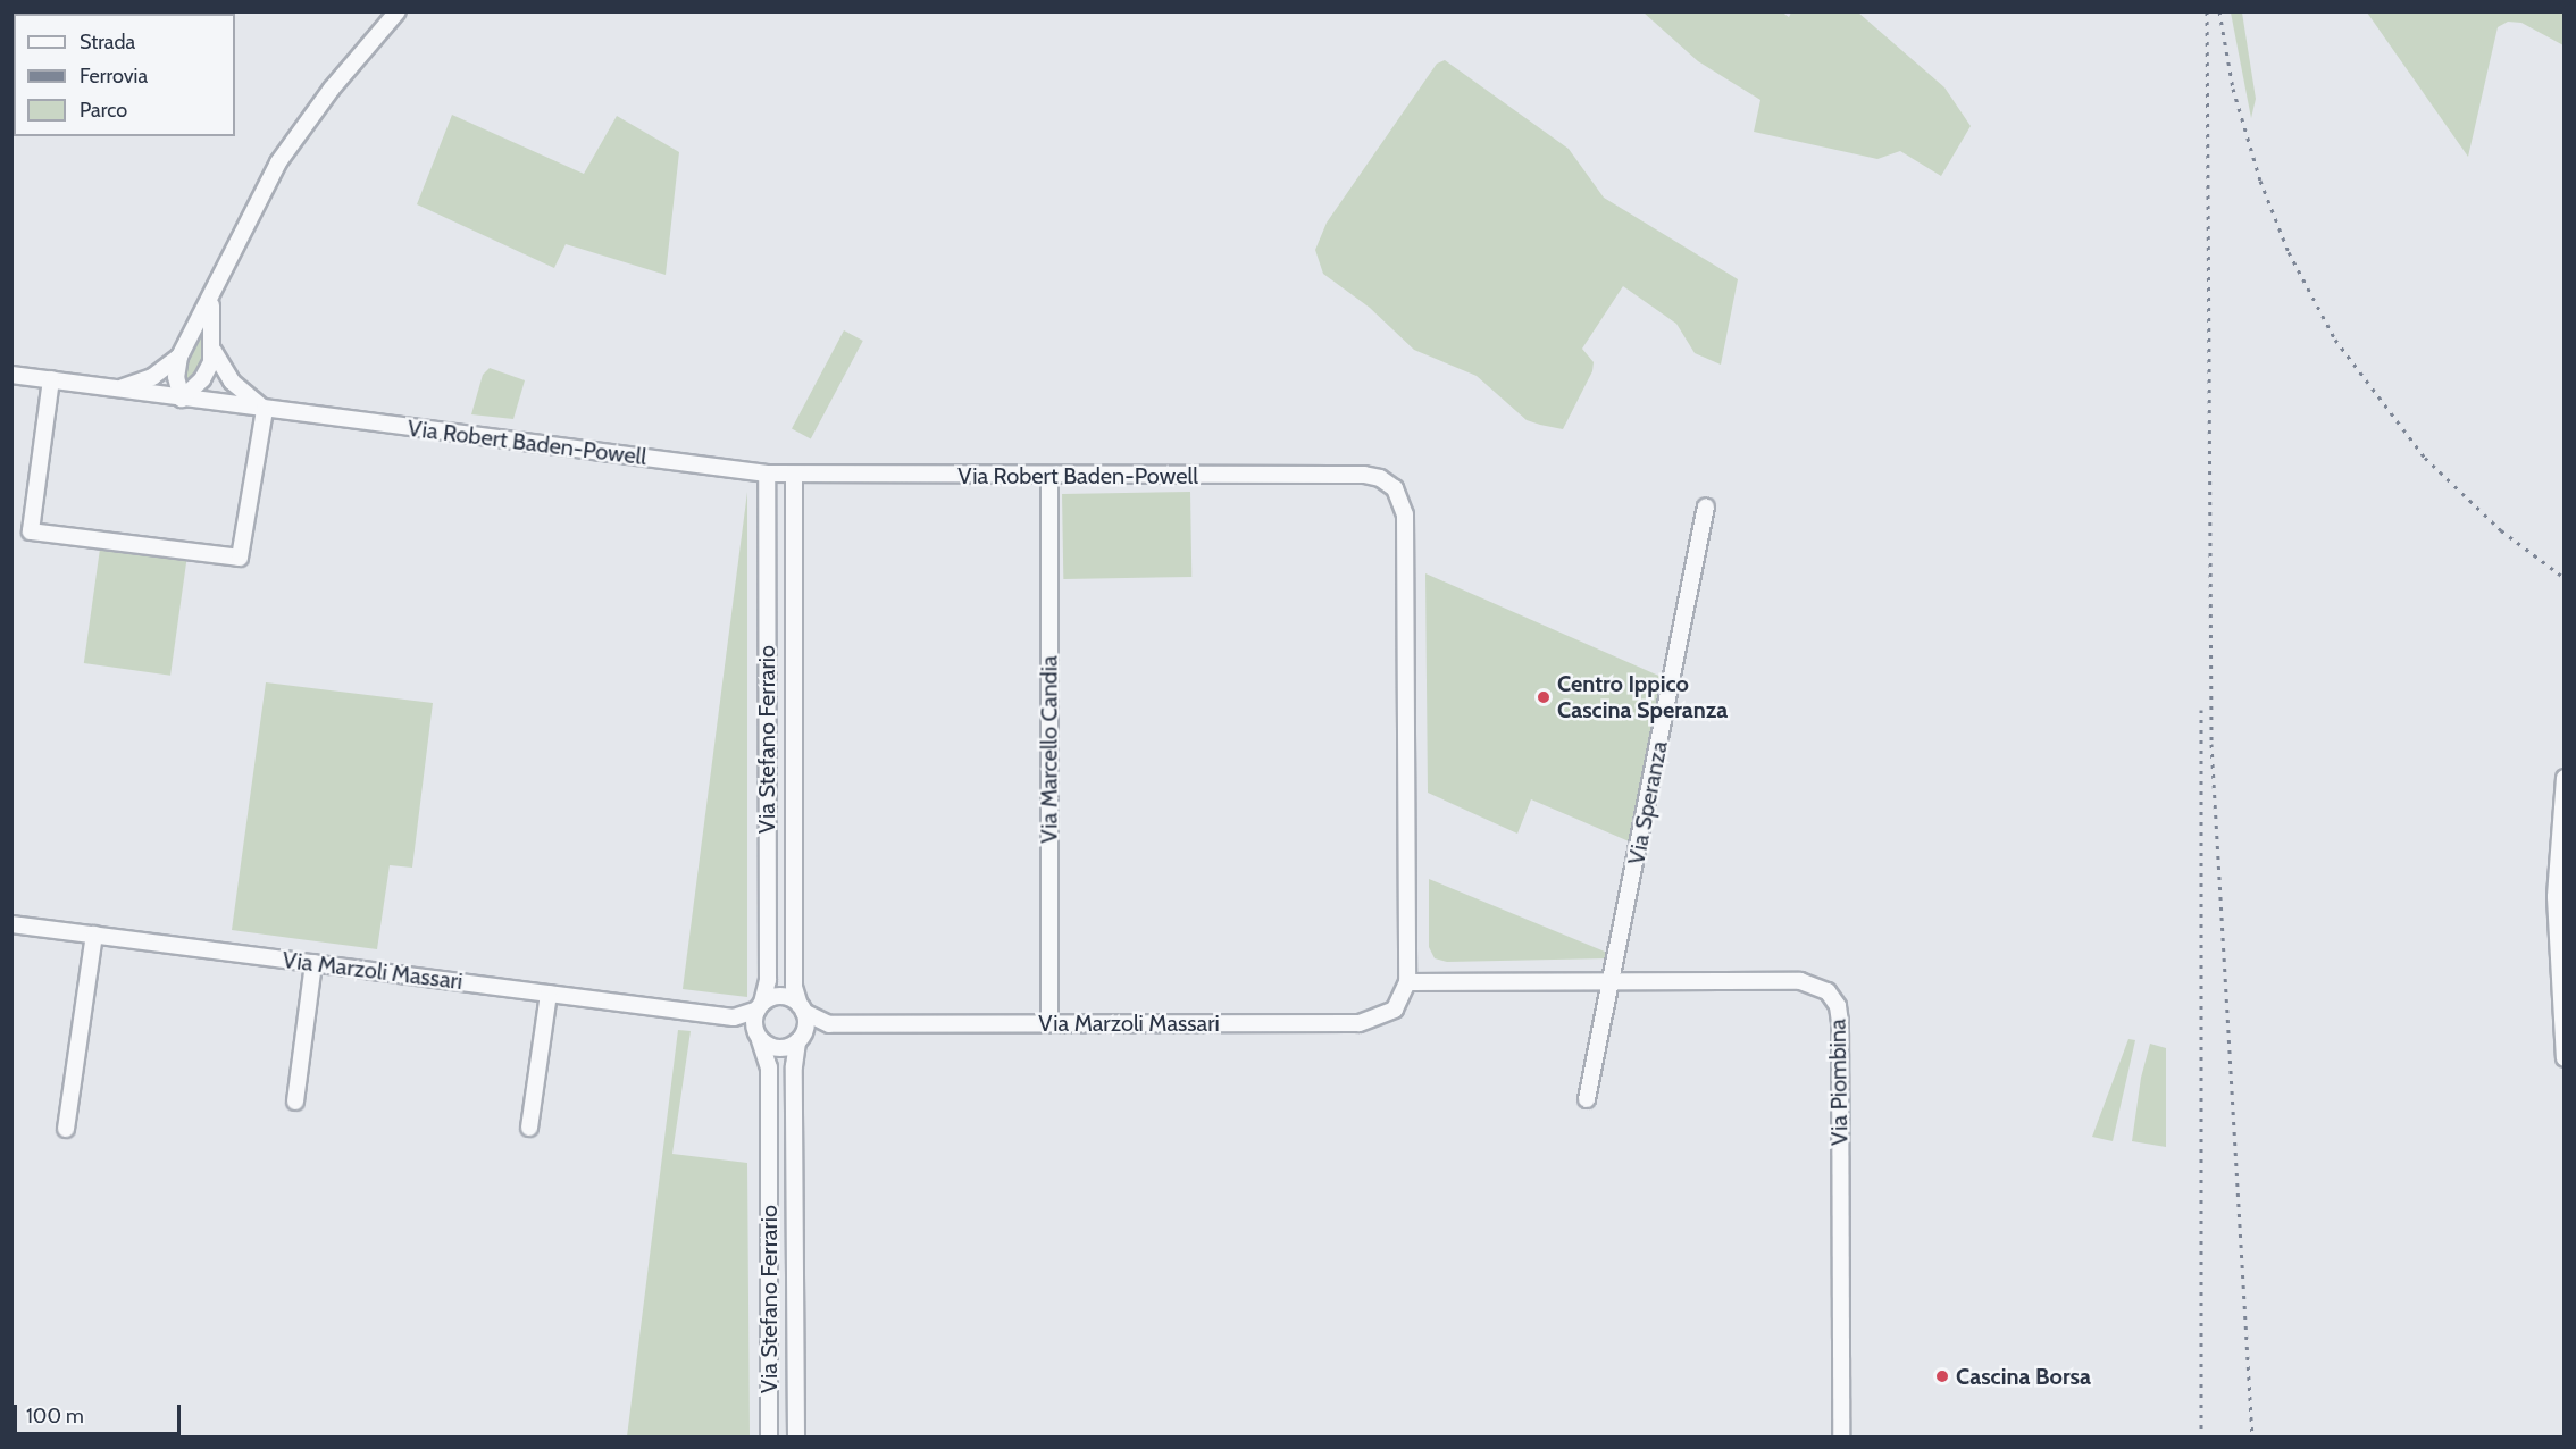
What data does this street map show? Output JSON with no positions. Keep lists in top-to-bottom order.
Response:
{
  "streets": {
    "street": [
      "Via Robert Baden-Powell",
      "Via Stefano Ferrario",
      "Via Marcello Candia",
      "Via Speranza",
      "Via Marzoli Massari",
      "Via Piombina"
    ]
  },
  "crossings": [
    ["Via Robert Baden-Powell", "Via Stefano Ferrario"],
    ["Via Robert Baden-Powell", "Via Marcello Candia"],
    ["Via Robert Baden-Powell", "Via Marzoli Massari"],
    ["Via Robert Baden-Powell", "Via Piombina"],
    ["Via Stefano Ferrario", "Via Marzoli Massari"],
    ["Via Marcello Candia", "Via Marzoli Massari"],
    ["Via Speranza", "Via Piombina"],
    ["Via Marzoli Massari", "Via Piombina"]
  ],
  "places": ["Centro Ippico Cascina Speranza", "Cascina Borsa"],
  "legend": ["Strada", "Ferrovia", "Parco"],
  "scale_bar": "100 m"
}
